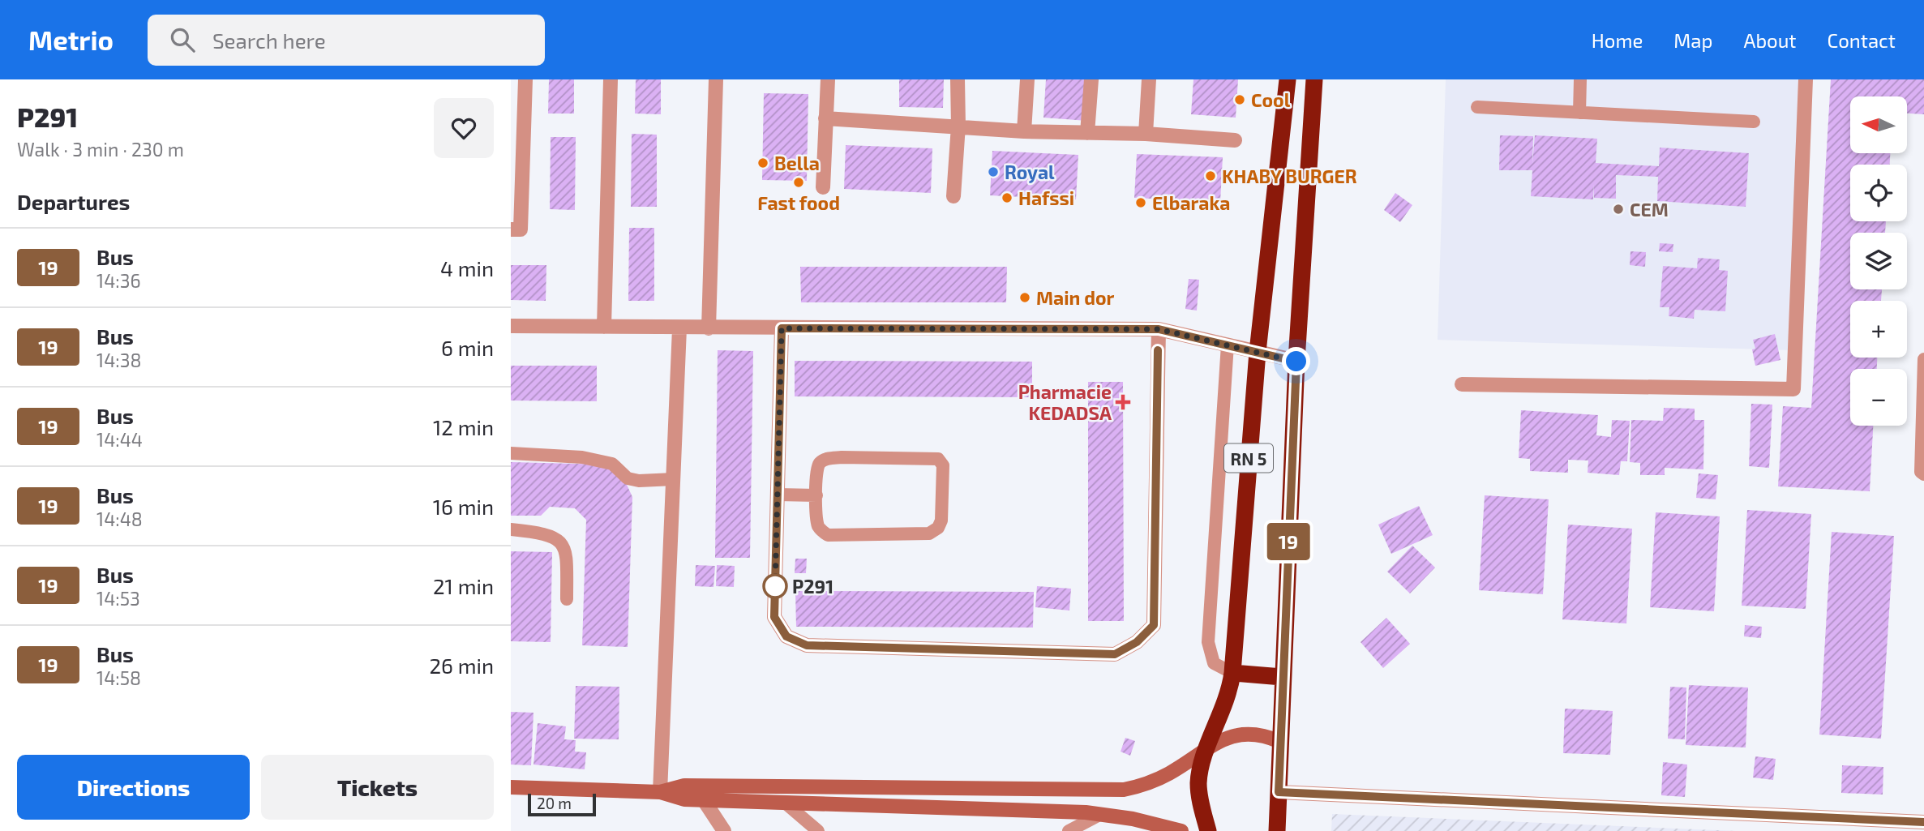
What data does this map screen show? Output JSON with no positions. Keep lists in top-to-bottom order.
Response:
{
  "streets": {
    "highway": ["RN 5"]
  },
  "places": {
    "other": [
      "Cool",
      "Bella",
      "Royal",
      "KHABY BURGER",
      "Fast food",
      "Hafssi",
      "Elbaraka",
      "CEM",
      "Main dor",
      "P291"
    ],
    "health": ["Pharmacie KEDADSA"]
  },
  "lines": ["bus line 19"],
  "scale_bar": "20 m",
  "north": "left",
  "page": {
    "header": "Metrio",
    "search": "Search here",
    "nav": [
      "Home",
      "Map",
      "About",
      "Contact"
    ],
    "heading": [
      ["P291", "Walk · 3 min · 230 m"],
      "Departures"
    ],
    "on_map": "19",
    "map_buttons": ["+", "−"],
    "list": [
      {
        "mark": "19",
        "name": "Bus",
        "note": "14:36",
        "value": "4 min"
      },
      {
        "mark": "19",
        "name": "Bus",
        "note": "14:38",
        "value": "6 min"
      },
      {
        "mark": "19",
        "name": "Bus",
        "note": "14:44",
        "value": "12 min"
      },
      {
        "mark": "19",
        "name": "Bus",
        "note": "14:48",
        "value": "16 min"
      },
      {
        "mark": "19",
        "name": "Bus",
        "note": "14:53",
        "value": "21 min"
      },
      {
        "mark": "19",
        "name": "Bus",
        "note": "14:58",
        "value": "26 min"
      }
    ],
    "buttons": ["Directions", "Tickets"],
    "scale": "20 m"
  }
}
